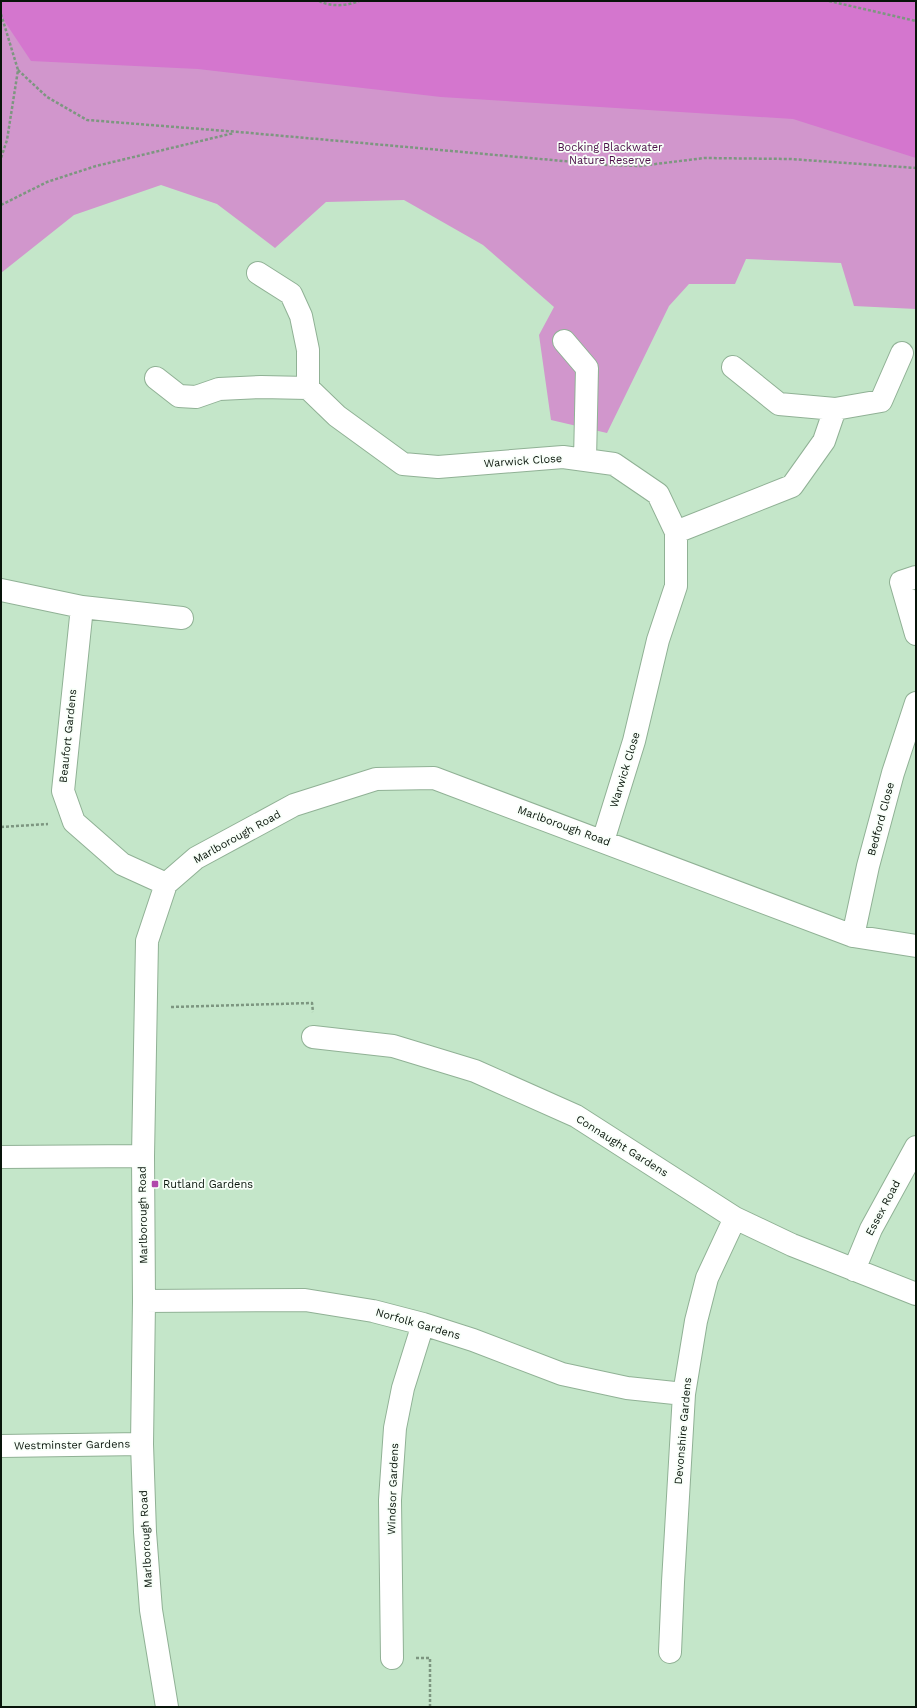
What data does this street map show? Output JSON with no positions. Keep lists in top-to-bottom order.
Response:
{
  "streets": {
    "street": [
      "Warwick Close",
      "Beaufort Gardens",
      "Bedford Close",
      "Marlborough Road",
      "Connaught Gardens",
      "Essex Road",
      "Norfolk Gardens",
      "Devonshire Gardens",
      "Westminster Gardens",
      "Windsor Gardens"
    ]
  },
  "crossings": [
    ["Warwick Close", "Marlborough Road"],
    ["Beaufort Gardens", "Marlborough Road"],
    ["Bedford Close", "Marlborough Road"],
    ["Marlborough Road", "Norfolk Gardens"],
    ["Marlborough Road", "Westminster Gardens"],
    ["Connaught Gardens", "Essex Road"],
    ["Connaught Gardens", "Devonshire Gardens"],
    ["Norfolk Gardens", "Devonshire Gardens"],
    ["Norfolk Gardens", "Windsor Gardens"]
  ],
  "parks": ["Bocking Blackwater Nature Reserve"],
  "places": {
    "transit": ["Rutland Gardens"]
  }
}
